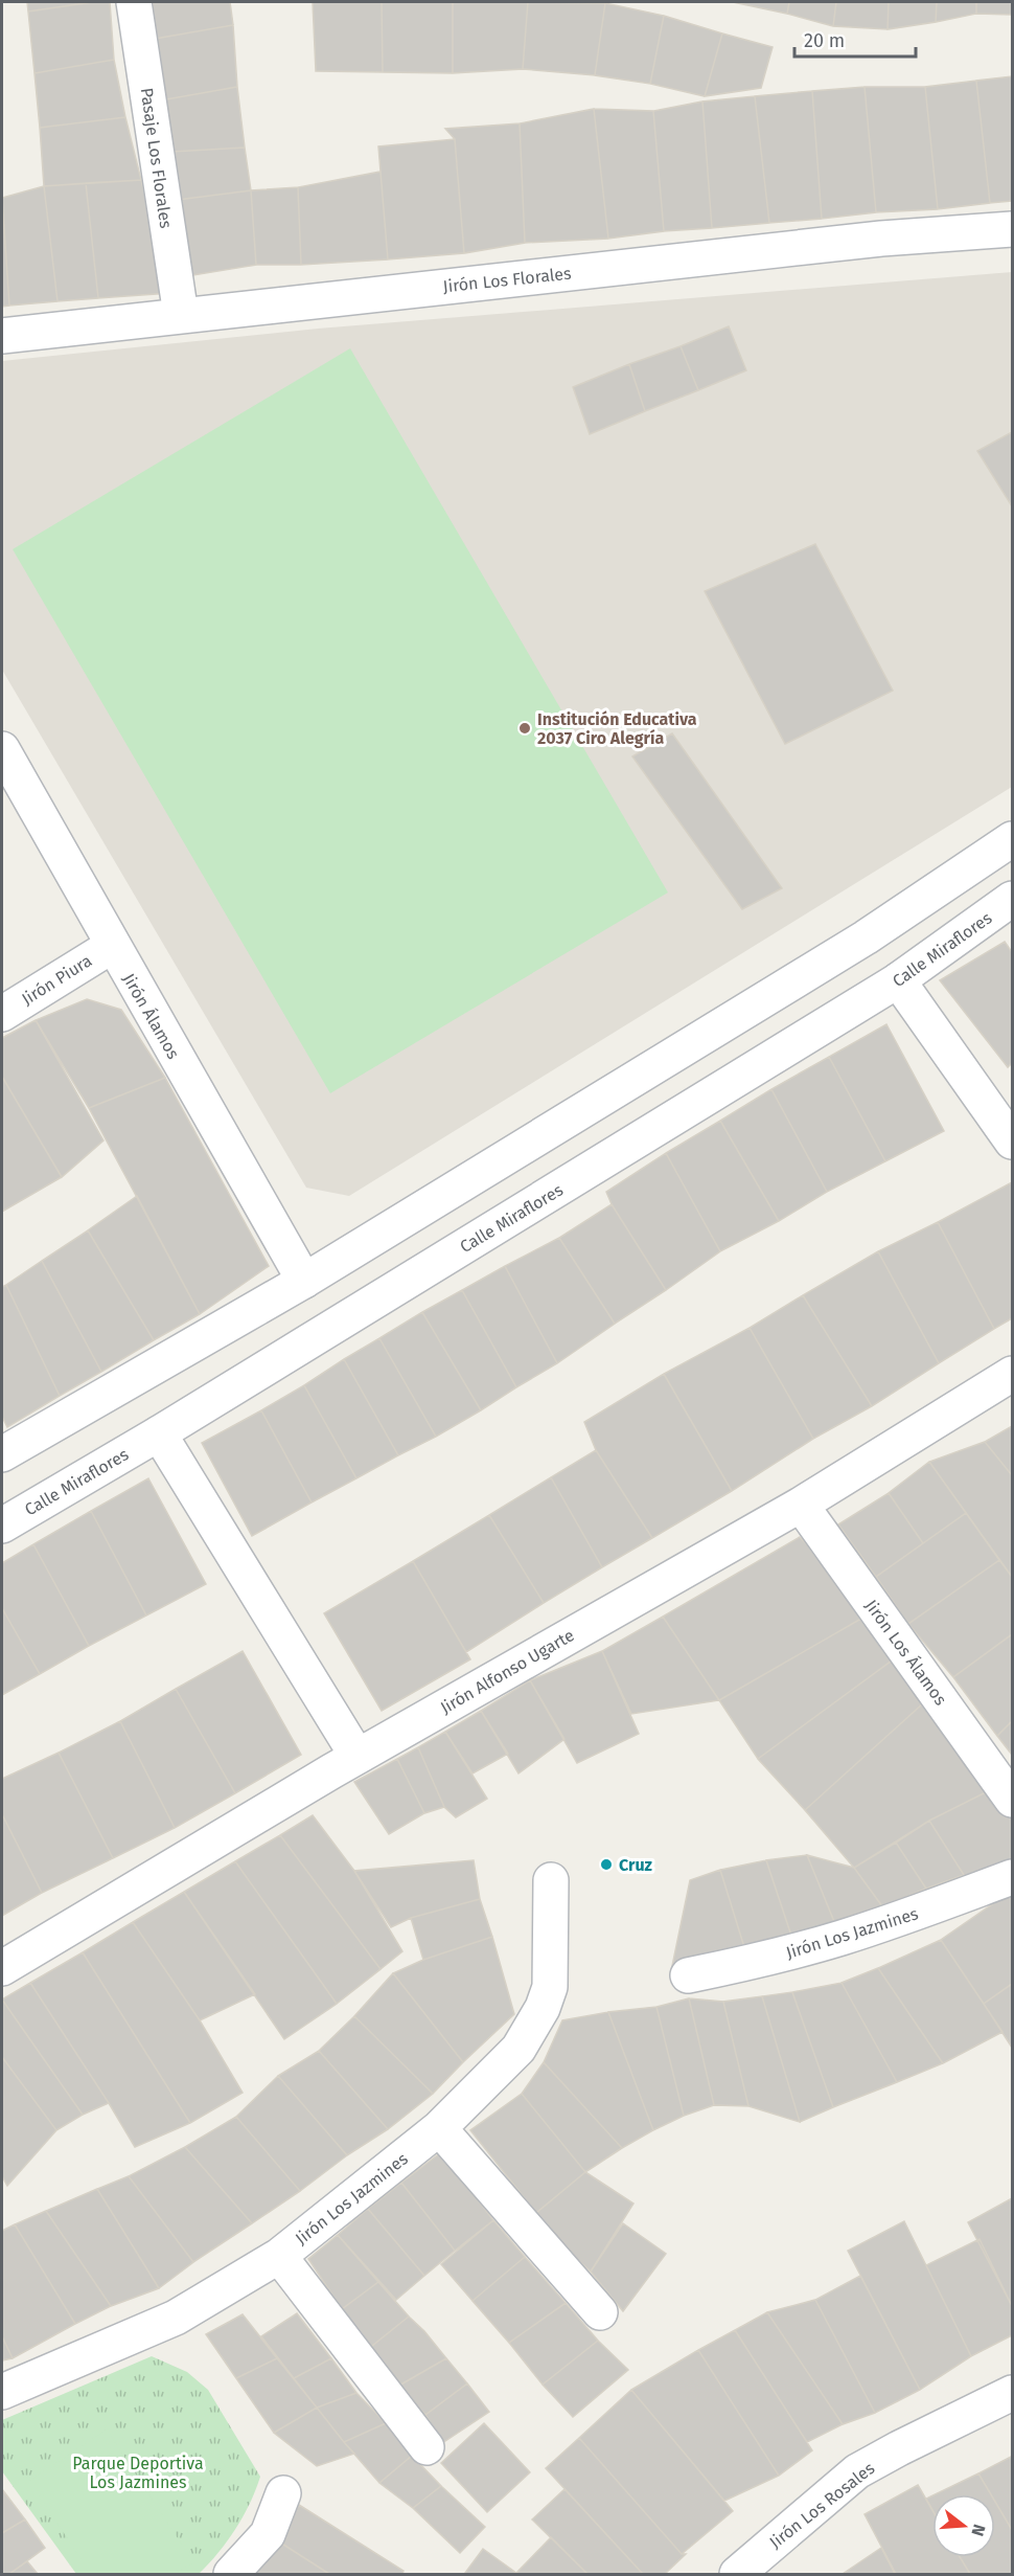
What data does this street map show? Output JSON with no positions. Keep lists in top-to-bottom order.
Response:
{
  "streets": {
    "street": [
      "Pasaje Los Florales",
      "Jirón Los Florales",
      "Calle Miraflores",
      "Jirón Piura",
      "Jirón Álamos",
      "Jirón Los Álamos",
      "Jirón Alfonso Ugarte",
      "Jirón Los Jazmines",
      "Jirón Los Rosales"
    ]
  },
  "crossings": [
    ["Pasaje Los Florales", "Jirón Los Florales"],
    ["Jirón Piura", "Jirón Álamos"],
    ["Jirón Los Álamos", "Jirón Alfonso Ugarte"]
  ],
  "parks": ["Parque Deportiva Los Jazmines"],
  "places": ["Institución Educativa 2037 Ciro Alegría", "Cruz"],
  "scale_bar": "20 m",
  "north": "right"
}
